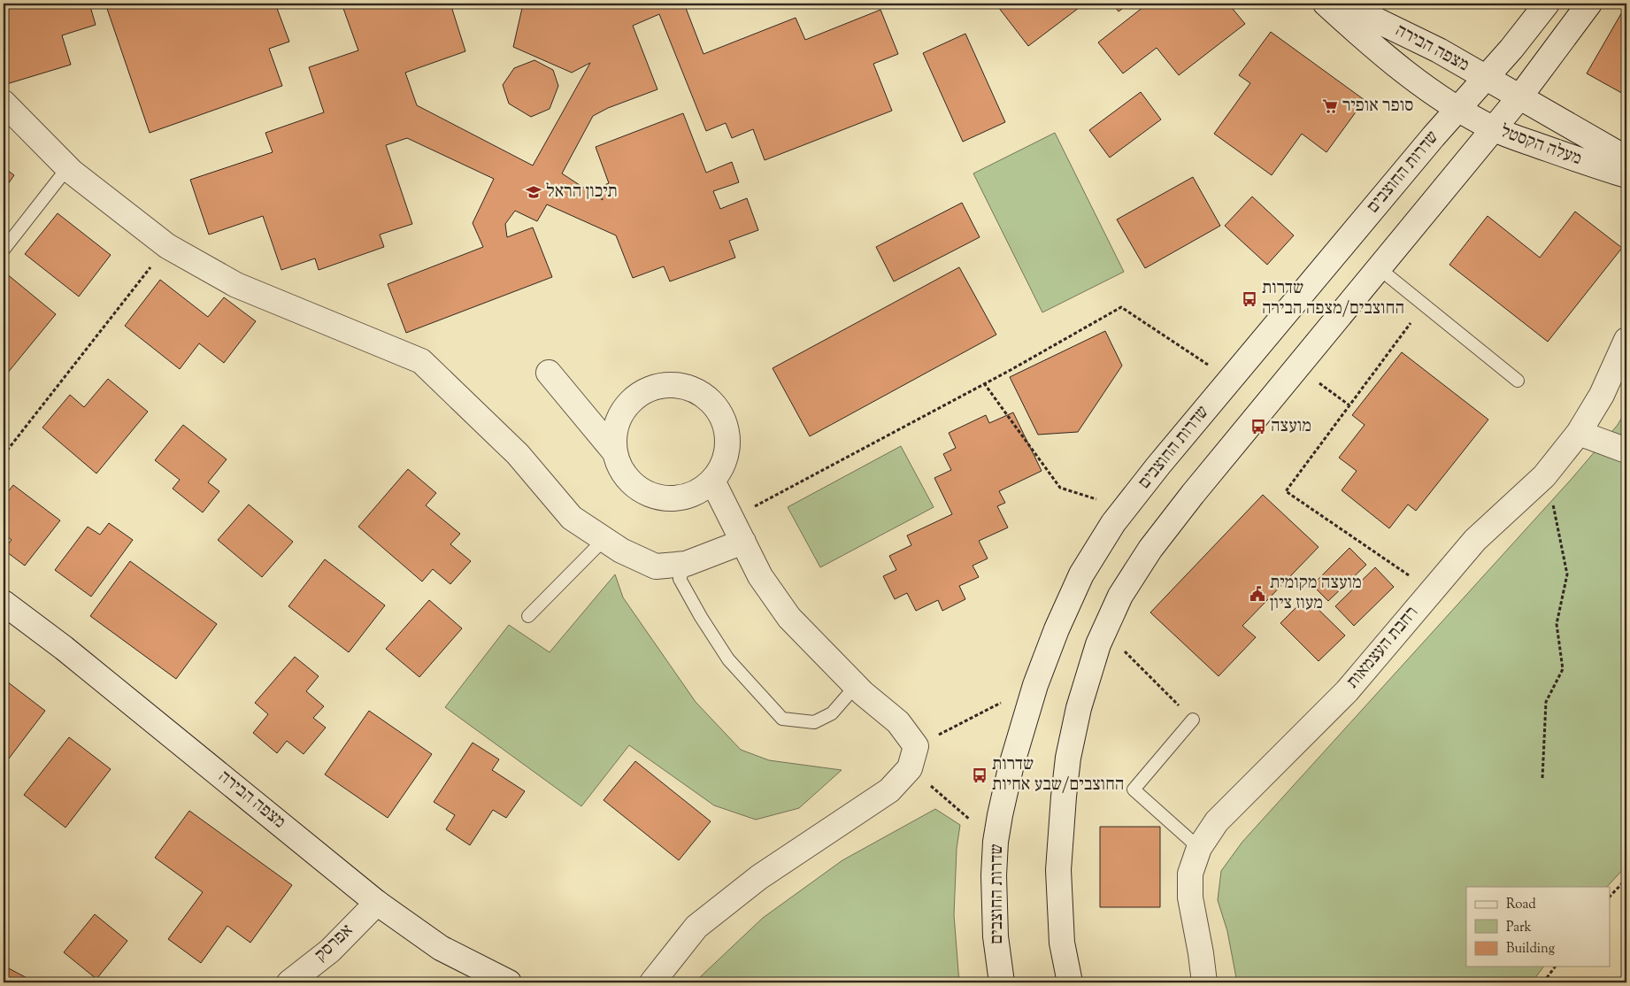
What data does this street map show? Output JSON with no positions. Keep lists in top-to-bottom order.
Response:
{
  "streets": {
    "street": [
      "מצפה הבירה",
      "מעלה הקסטל",
      "שדרות החוצבים",
      "רחבת העצמאות",
      "אפרסק"
    ]
  },
  "crossings": [
    ["מצפה הבירה", "מעלה הקסטל"],
    ["מצפה הבירה", "שדרות החוצבים"],
    ["מצפה הבירה", "אפרסק"],
    ["מעלה הקסטל", "שדרות החוצבים"]
  ],
  "places": {
    "supermarket": ["סופר אופיר"],
    "school or university": ["תיכון הראל"],
    "bus stop": ["שדרות החוצבים/מצפה הבירה", "מועצה", "שדרות החוצבים/שבע אחיות"],
    "public building": ["מועצה מקומית מעוז ציון"]
  },
  "legend": ["Road", "Park", "Building"]
}
